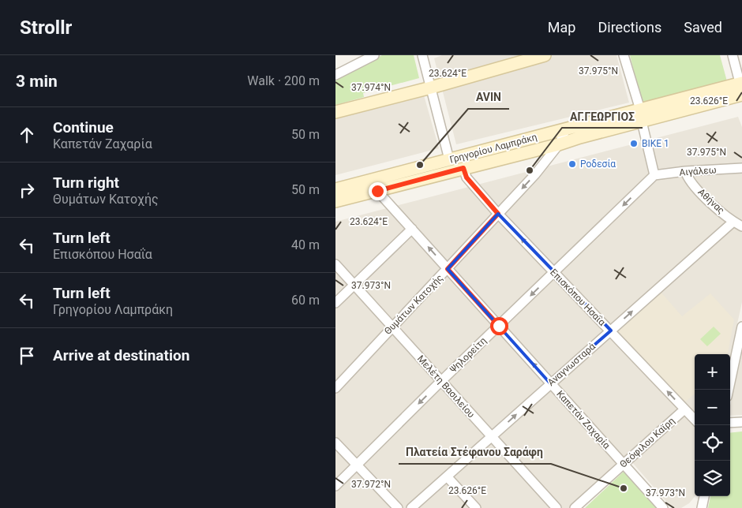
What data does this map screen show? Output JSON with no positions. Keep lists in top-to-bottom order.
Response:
{
  "streets": {
    "main road": ["Γρηγορίου Λαμπράκη"],
    "street": [
      "Αιγάλεω",
      "Αθήνας",
      "Επισκόπου Ησαΐα",
      "Θυμάτων Κατοχής",
      "Ψηλορείτη",
      "Αναγνωσταρά",
      "Μελέτη Βασιλείου",
      "Καπετάν Ζαχαρία",
      "Θεόφιλου Καϊρη"
    ]
  },
  "crossings": [
    ["Γρηγορίου Λαμπράκη", "Επισκόπου Ησαΐα"],
    ["Γρηγορίου Λαμπράκη", "Θυμάτων Κατοχής"],
    ["Γρηγορίου Λαμπράκη", "Καπετάν Ζαχαρία"],
    ["Αιγάλεω", "Αθήνας"],
    ["Αιγάλεω", "Ψηλορείτη"],
    ["Αθήνας", "Αναγνωσταρά"],
    ["Επισκόπου Ησαΐα", "Θυμάτων Κατοχής"],
    ["Επισκόπου Ησαΐα", "Ψηλορείτη"],
    ["Επισκόπου Ησαΐα", "Αναγνωσταρά"],
    ["Επισκόπου Ησαΐα", "Θεόφιλου Καϊρη"],
    ["Θυμάτων Κατοχής", "Μελέτη Βασιλείου"],
    ["Θυμάτων Κατοχής", "Καπετάν Ζαχαρία"],
    ["Ψηλορείτη", "Μελέτη Βασιλείου"],
    ["Ψηλορείτη", "Καπετάν Ζαχαρία"],
    ["Αναγνωσταρά", "Μελέτη Βασιλείου"],
    ["Αναγνωσταρά", "Καπετάν Ζαχαρία"],
    ["Καπετάν Ζαχαρία", "Θεόφιλου Καϊρη"]
  ],
  "one_way": ["Επισκόπου Ησαΐα", "Ψηλορείτη", "Αναγνωσταρά"],
  "places": [
    "BIKE 1",
    "Ροδεσία",
    "AVIN",
    "ΑΓ.ΓΕΩΡΓΙΟΣ",
    "Πλατεία Στέφανου Σαράφη"
  ],
  "page": {
    "header": "Strollr",
    "nav": ["Map", "Directions", "Saved"],
    "heading": ["3 min", "Walk · 200 m"],
    "list": [
      ["Continue", "Καπετάν Ζαχαρία", "50 m"],
      ["Turn right", "Θυμάτων Κατοχής", "50 m"],
      ["Turn left", "Επισκόπου Ησαΐα", "40 m"],
      ["Turn left", "Γρηγορίου Λαμπράκη", "60 m"],
      "Arrive at destination"
    ],
    "map_buttons": ["+", "−"]
  },
  "coordinates": [
    "37.975°N",
    "23.624°E",
    "37.974°N",
    "23.626°E",
    "37.973°N",
    "37.972°N"
  ]
}
